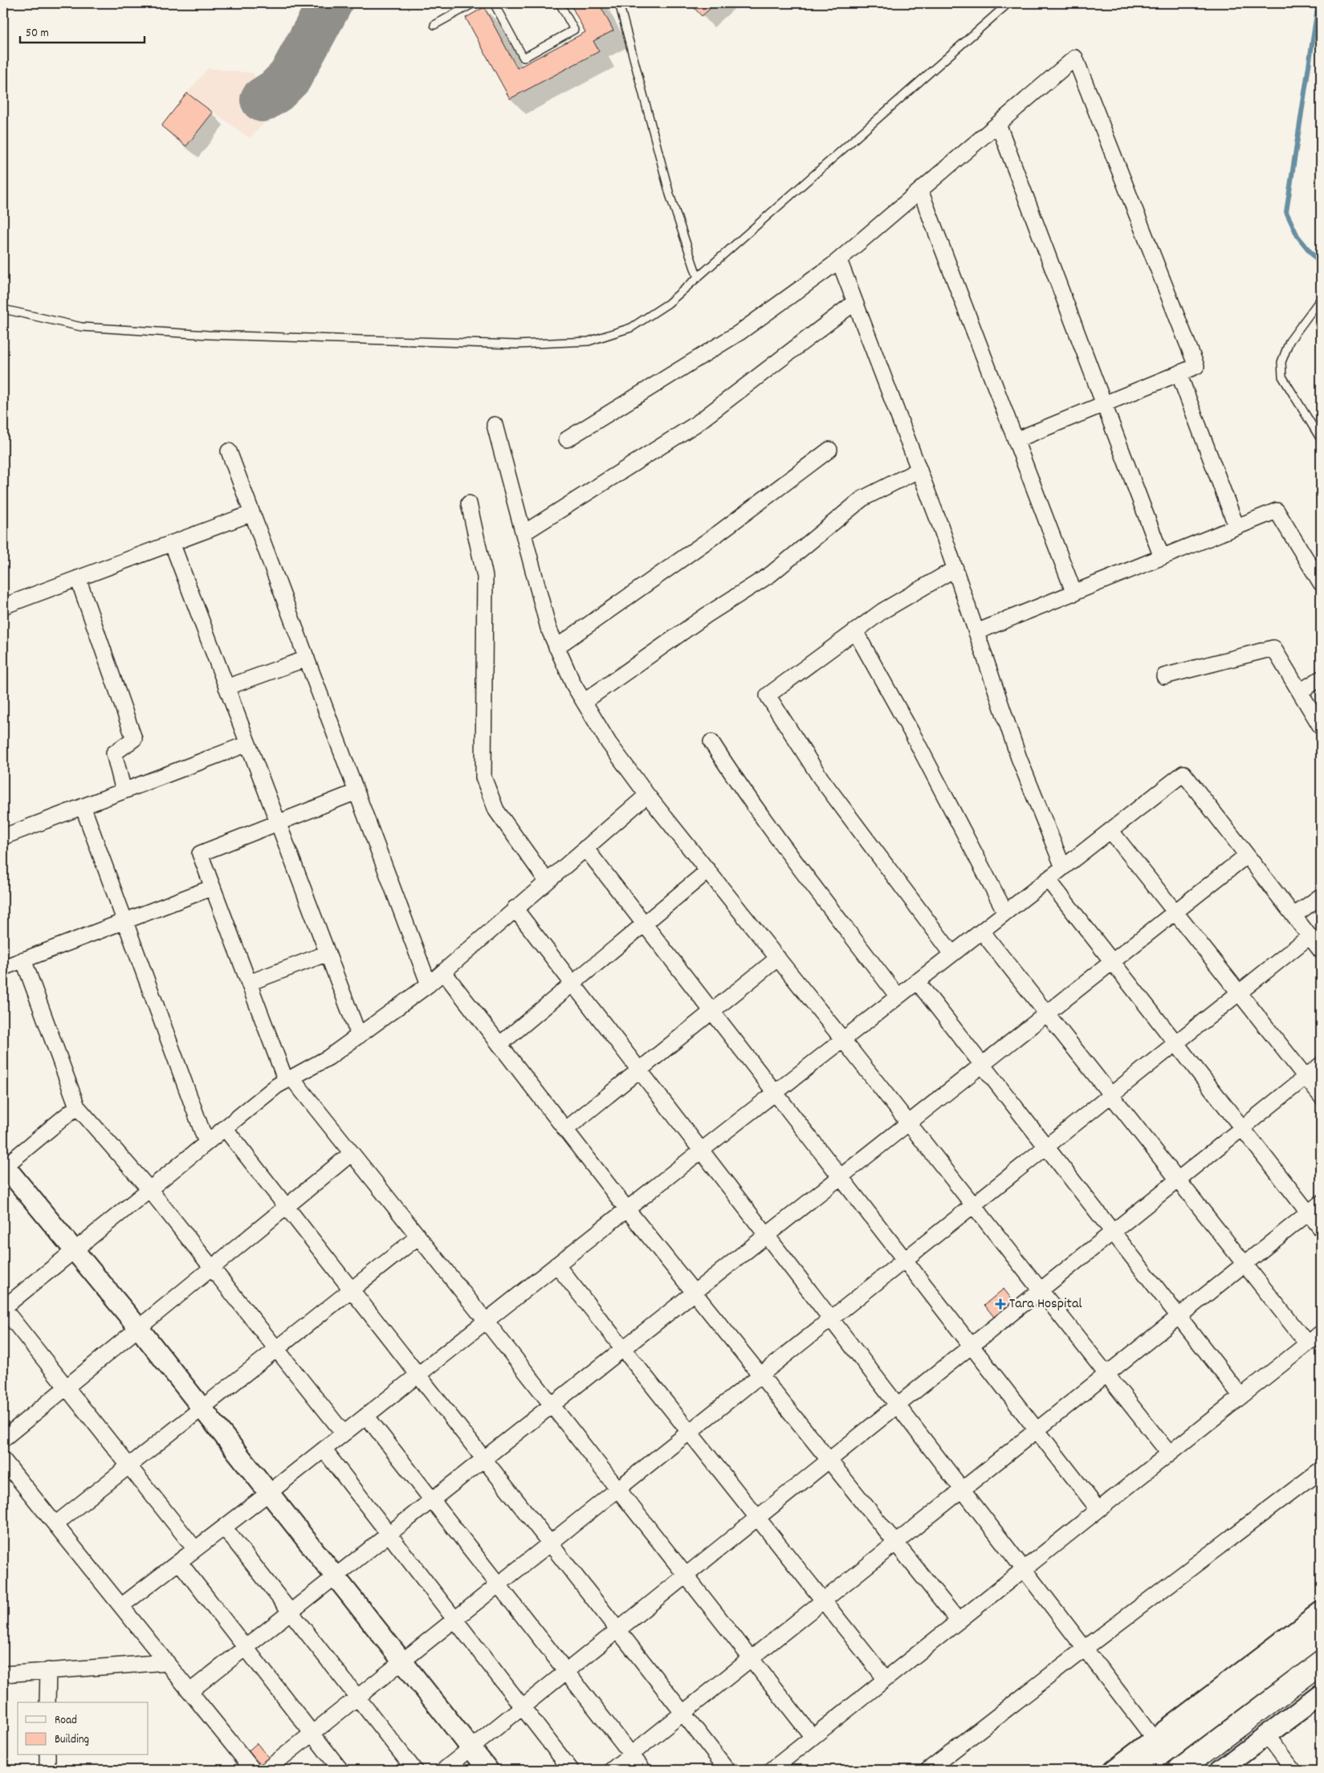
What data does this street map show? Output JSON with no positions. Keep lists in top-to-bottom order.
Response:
{
  "places": {
    "health": ["Tara Hospital"]
  },
  "legend": ["Road", "Building"],
  "scale_bar": "50 m"
}
